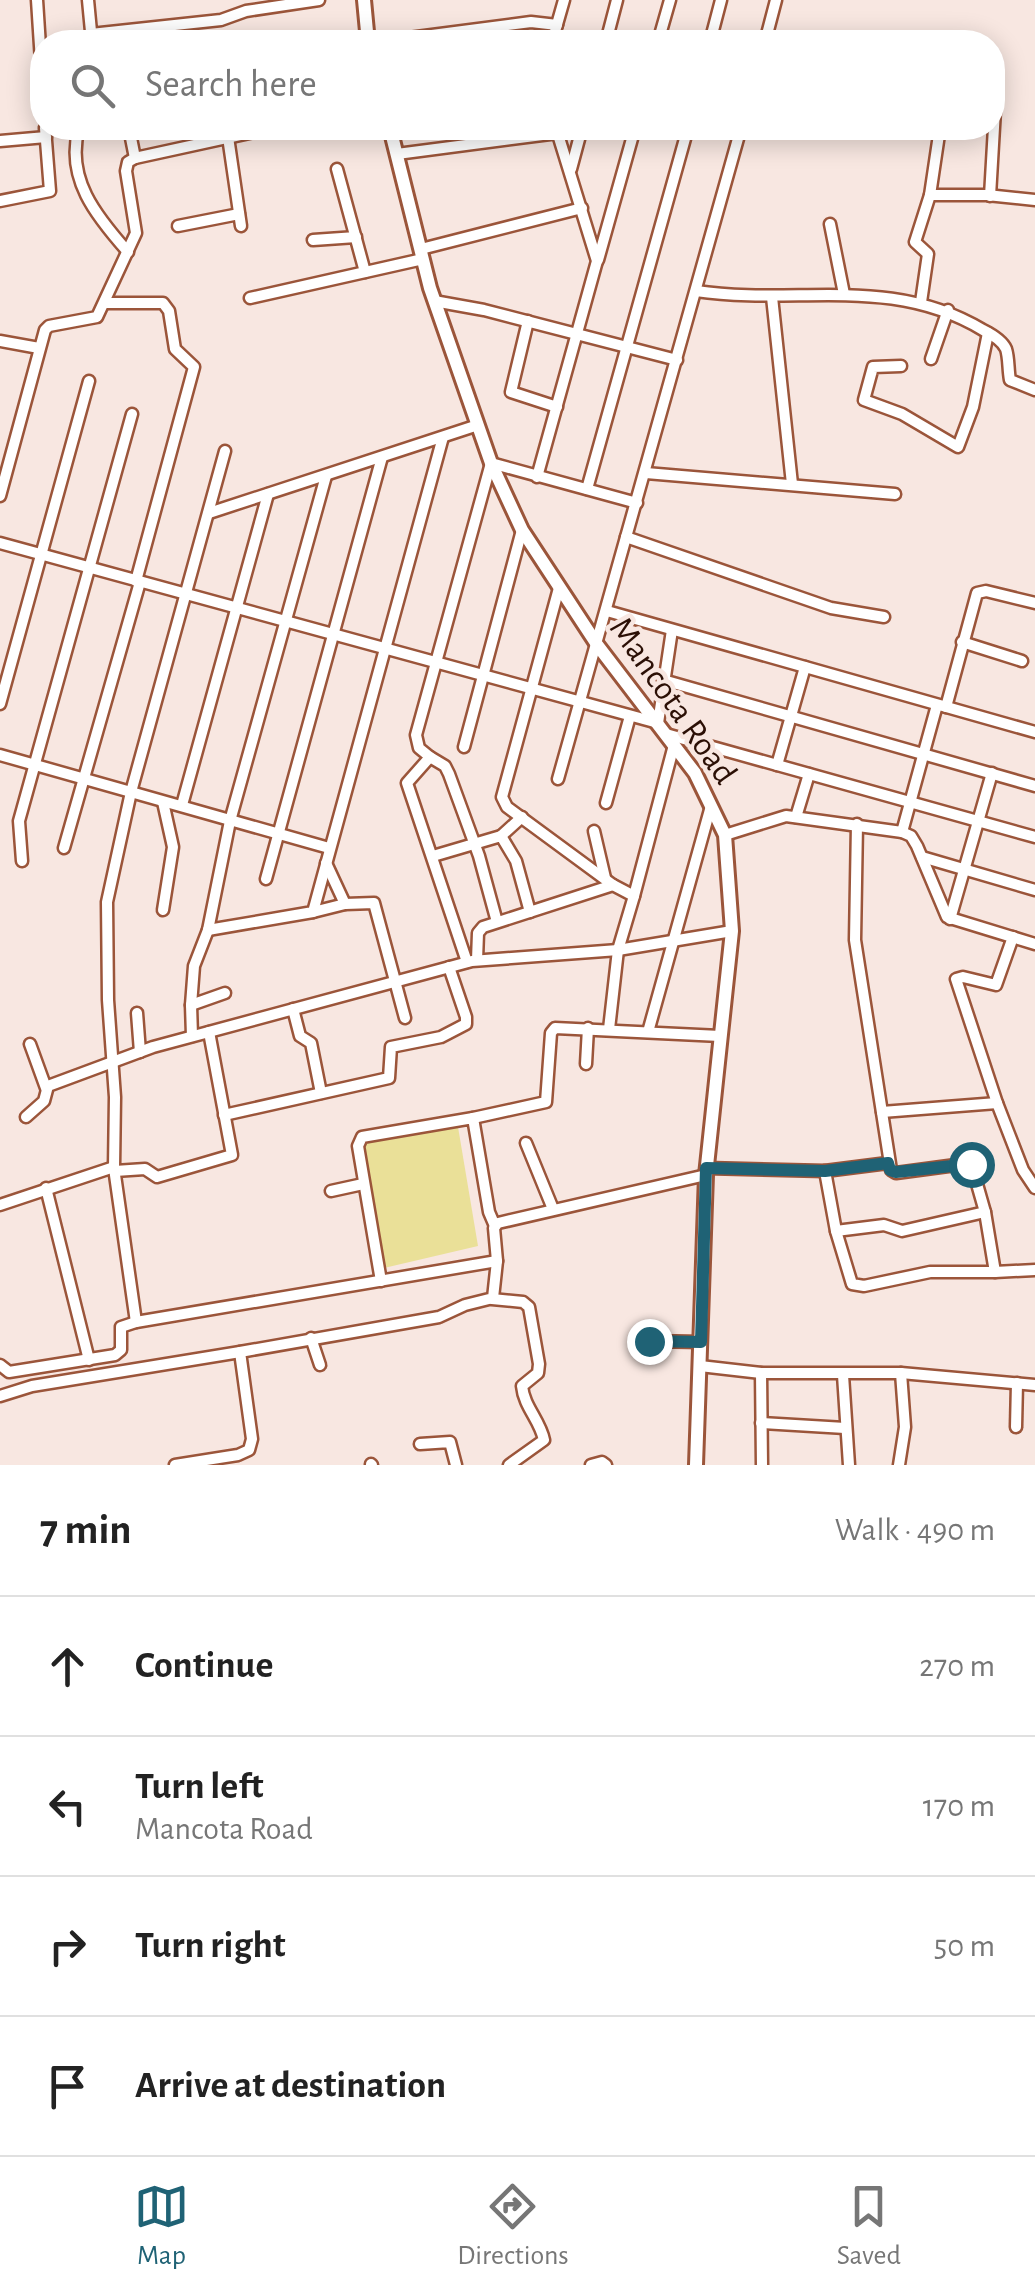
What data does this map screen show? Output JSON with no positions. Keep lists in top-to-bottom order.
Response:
{
  "streets": {
    "main road": ["Mancota Road"]
  },
  "page": {
    "search": "Search here",
    "heading": ["7 min", "Walk · 490 m"],
    "list": [
      ["Continue", "270 m"],
      ["Turn left", "Mancota Road", "170 m"],
      ["Turn right", "50 m"],
      "Arrive at destination"
    ],
    "nav": ["Map", "Directions", "Saved"]
  }
}
